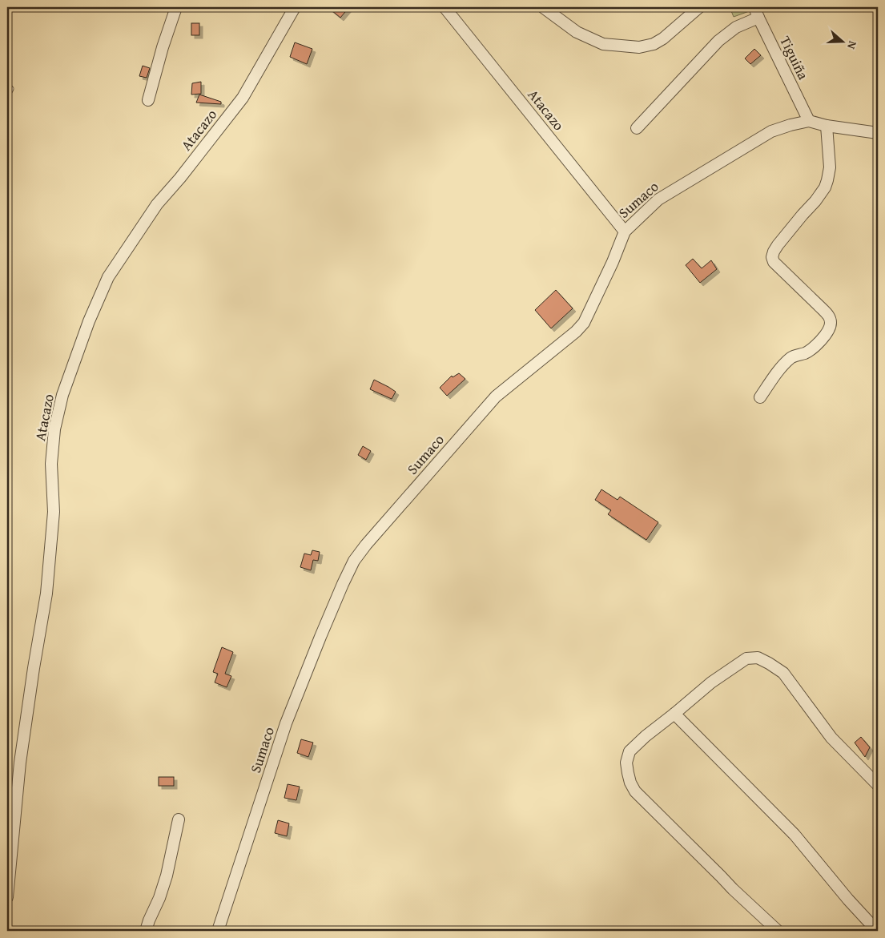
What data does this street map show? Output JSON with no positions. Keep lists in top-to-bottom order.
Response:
{
  "streets": {
    "street": ["Tiguiña", "Atacazo", "Sumaco"]
  },
  "crossings": [
    ["Tiguiña", "Sumaco"],
    ["Atacazo", "Sumaco"]
  ],
  "north": "right"
}
